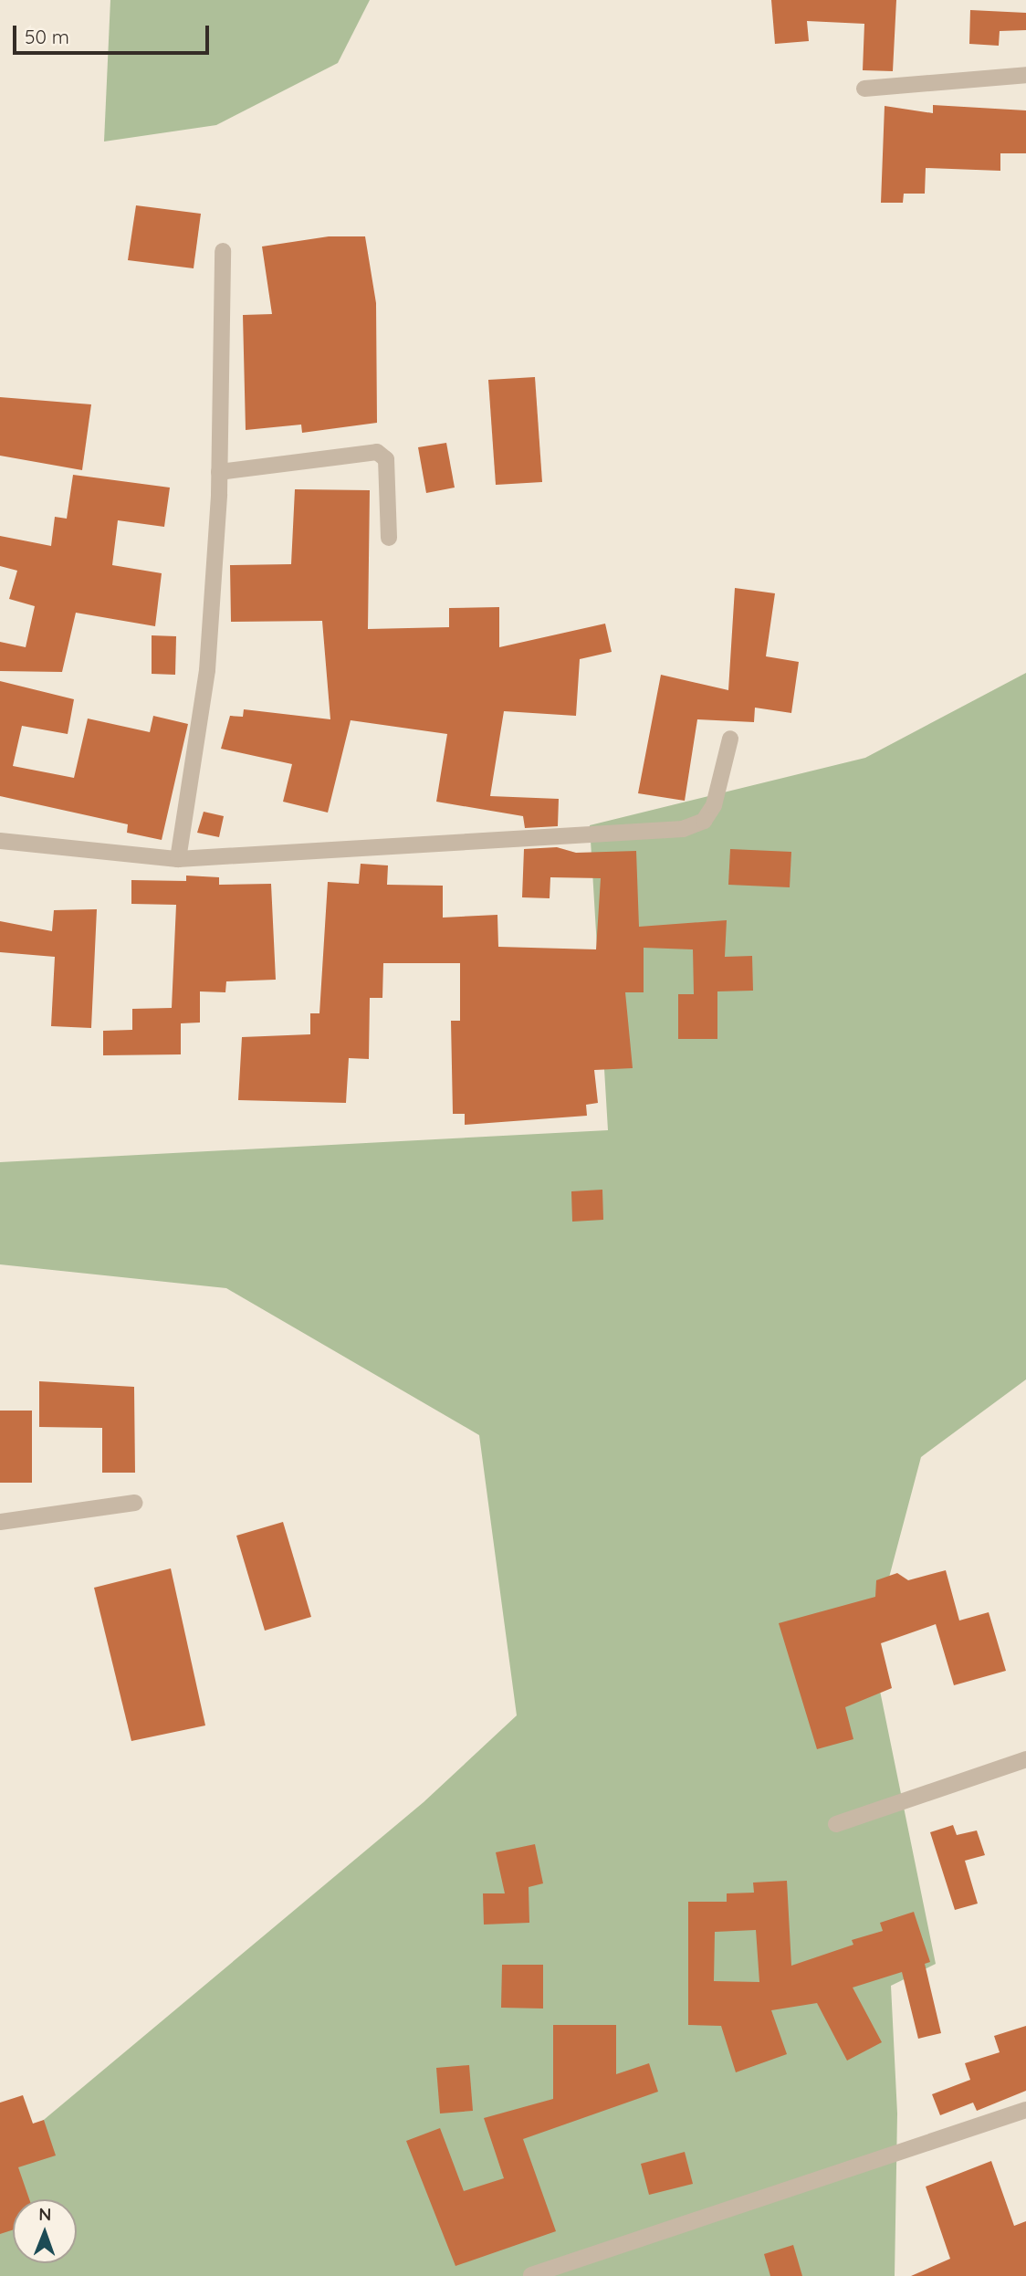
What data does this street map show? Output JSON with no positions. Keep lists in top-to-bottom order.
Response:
{
  "scale_bar": "50 m",
  "north": "top"
}
